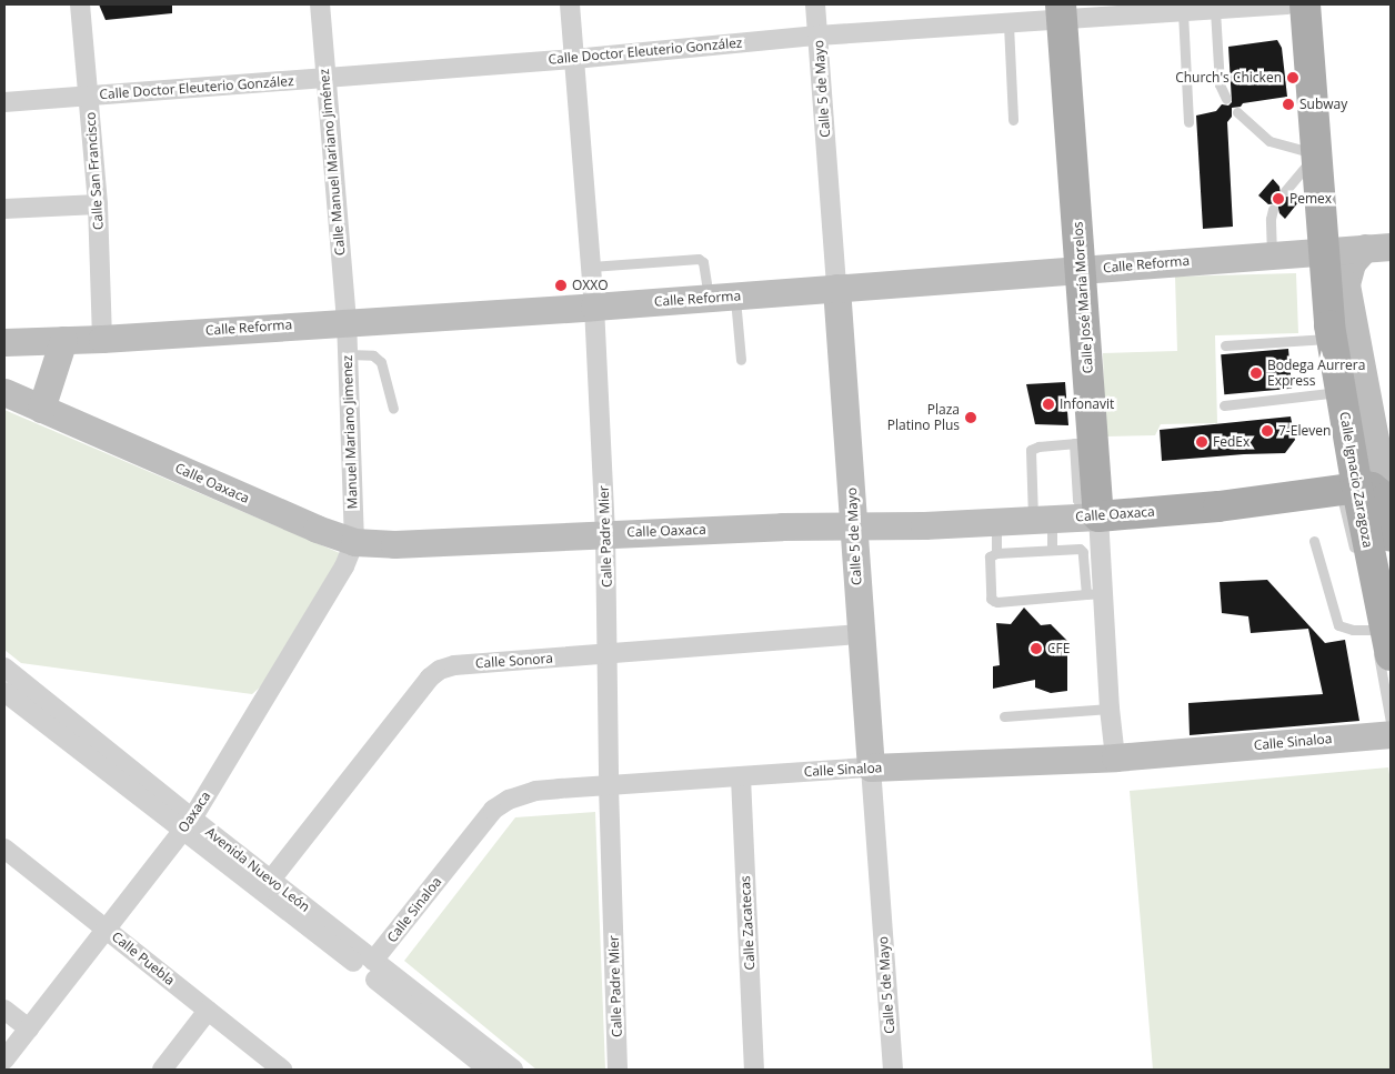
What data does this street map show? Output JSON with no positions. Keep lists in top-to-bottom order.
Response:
{
  "streets": {
    "main road": ["Calle José María Morelos", "Calle Ignacio Zaragoza", "Calle Oaxaca"],
    "street": [
      "Calle Doctor Eleuterio González",
      "Calle 5 de Mayo",
      "Calle Manuel Mariano Jiménez",
      "Calle San Francisco",
      "Calle Reforma",
      "Manuel Mariano Jimenez",
      "Calle Padre Mier",
      "Calle Sonora",
      "Calle Sinaloa",
      "Oaxaca",
      "Avenida Nuevo León",
      "Calle Zacatecas",
      "Calle Puebla"
    ]
  },
  "crossings": [
    ["Calle Doctor Eleuterio González", "Calle 5 de Mayo"],
    ["Calle Doctor Eleuterio González", "Calle Manuel Mariano Jiménez"],
    ["Calle Doctor Eleuterio González", "Calle San Francisco"],
    ["Calle Doctor Eleuterio González", "Calle José María Morelos"],
    ["Calle Doctor Eleuterio González", "Calle Padre Mier"],
    ["Calle 5 de Mayo", "Calle Reforma"],
    ["Calle 5 de Mayo", "Calle Oaxaca"],
    ["Calle 5 de Mayo", "Calle Sonora"],
    ["Calle 5 de Mayo", "Calle Sinaloa"],
    ["Calle Manuel Mariano Jiménez", "Calle Reforma"],
    ["Calle Manuel Mariano Jiménez", "Manuel Mariano Jimenez"],
    ["Calle San Francisco", "Calle Reforma"],
    ["Calle Reforma", "Calle José María Morelos"],
    ["Calle Reforma", "Manuel Mariano Jimenez"],
    ["Calle Reforma", "Calle Ignacio Zaragoza"],
    ["Calle Reforma", "Calle Padre Mier"],
    ["Calle José María Morelos", "Calle Oaxaca"],
    ["Calle José María Morelos", "Calle Sinaloa"],
    ["Manuel Mariano Jimenez", "Calle Oaxaca"],
    ["Manuel Mariano Jimenez", "Oaxaca"],
    ["Calle Ignacio Zaragoza", "Calle Oaxaca"],
    ["Calle Oaxaca", "Calle Padre Mier"],
    ["Calle Oaxaca", "Oaxaca"],
    ["Calle Padre Mier", "Calle Sonora"],
    ["Calle Padre Mier", "Calle Sinaloa"],
    ["Calle Sonora", "Avenida Nuevo León"],
    ["Calle Sinaloa", "Avenida Nuevo León"],
    ["Calle Sinaloa", "Calle Zacatecas"],
    ["Oaxaca", "Avenida Nuevo León"],
    ["Oaxaca", "Calle Puebla"]
  ],
  "places": [
    "Church's Chicken",
    "Subway",
    "Pemex",
    "OXXO",
    "Bodega Aurrera Express",
    "Infonavit",
    "Plaza Platino Plus",
    "7-Eleven",
    "FedEx",
    "CFE"
  ]
}
